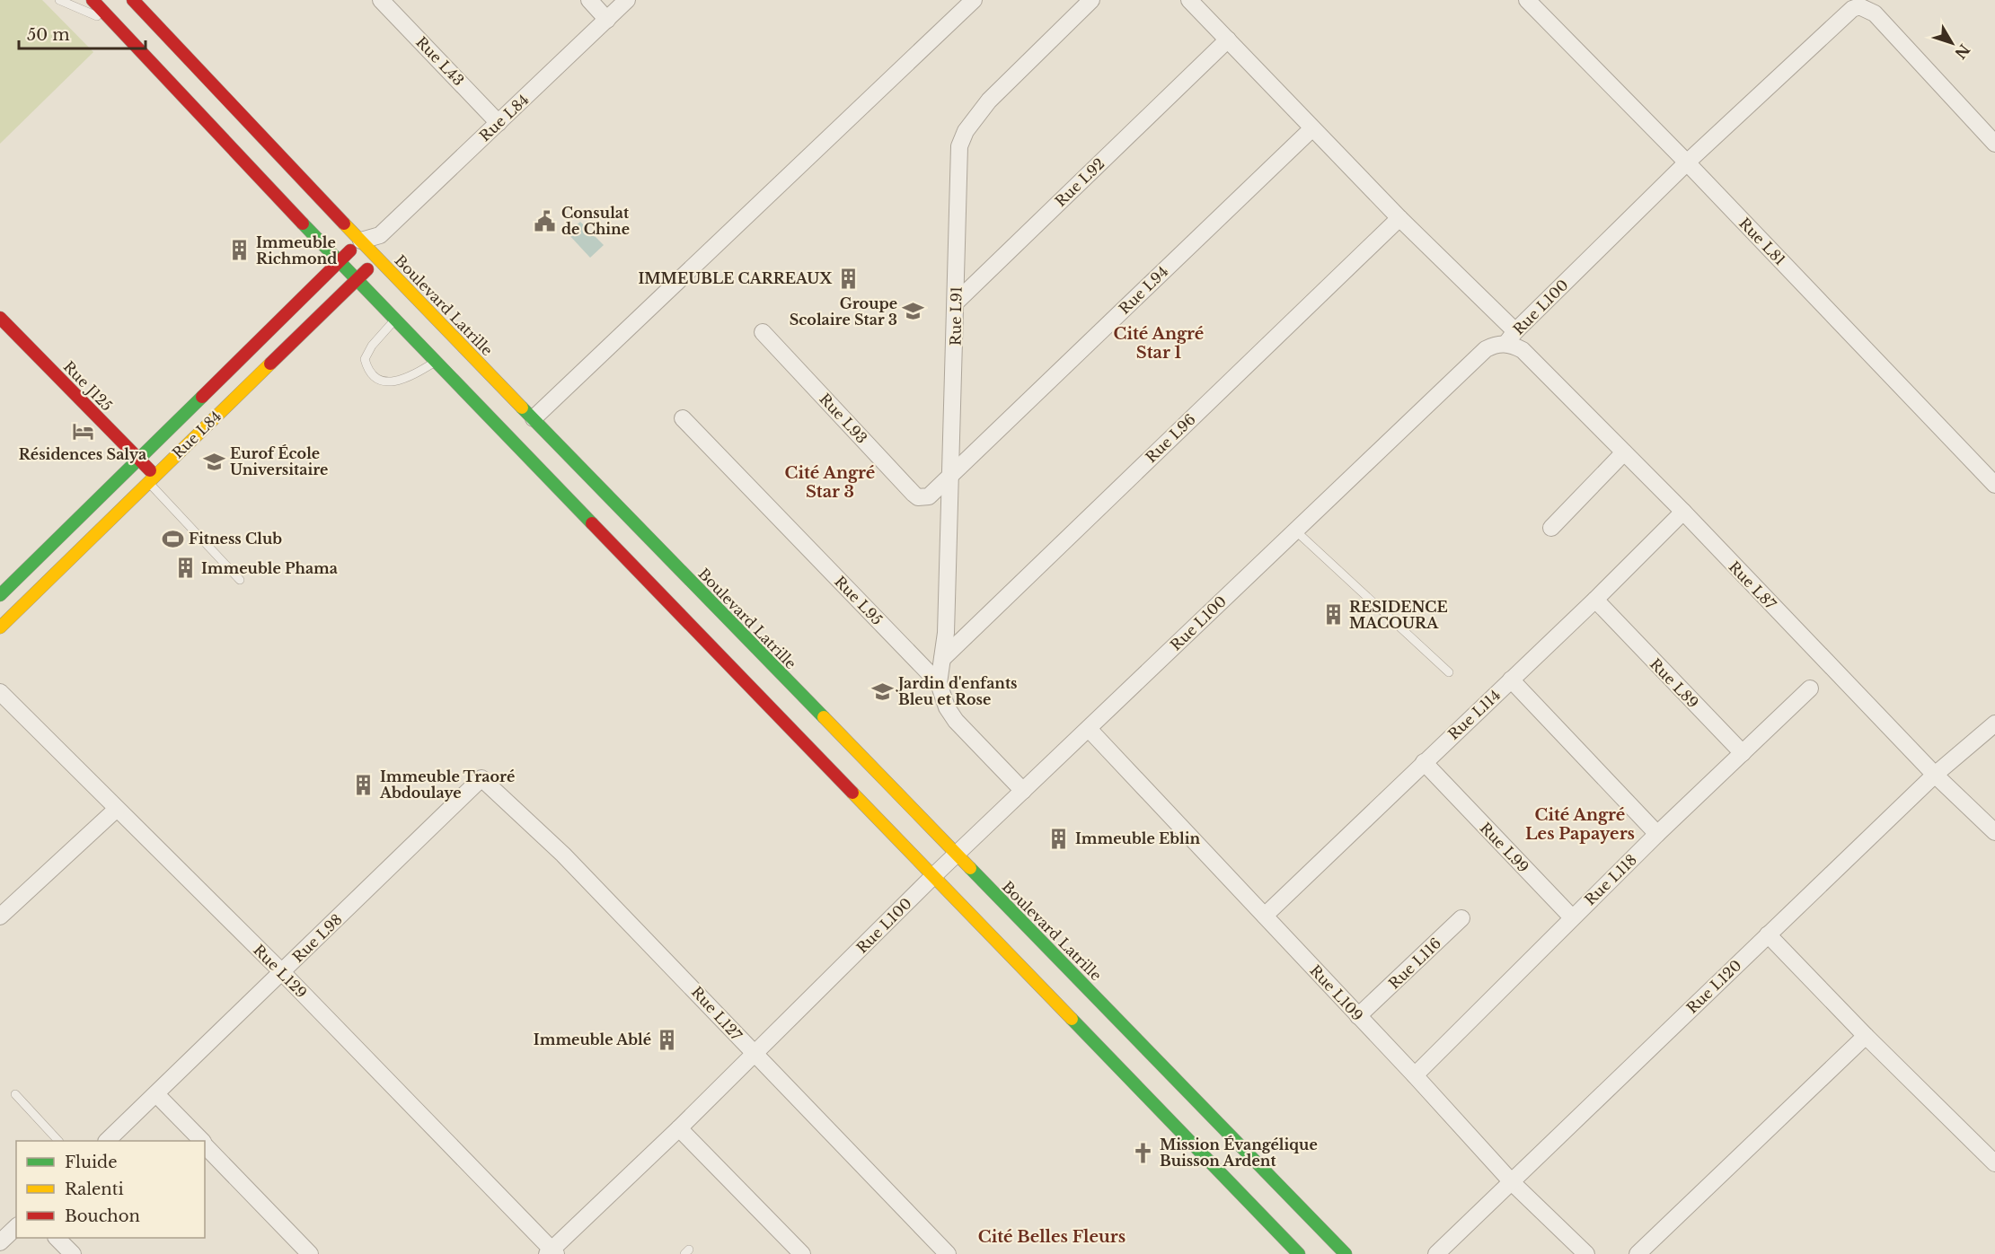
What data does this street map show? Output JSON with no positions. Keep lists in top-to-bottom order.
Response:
{
  "streets": {
    "main road": ["Rue L84", "Boulevard Latrille", "Rue J125"],
    "street": [
      "Rue L43",
      "Rue L92",
      "Rue L81",
      "Rue L94",
      "Rue L100",
      "Rue L91",
      "Rue L93",
      "Rue L96",
      "Rue L87",
      "Rue L95",
      "Rue L89",
      "Rue L114",
      "Rue L99",
      "Rue L118",
      "Rue L98",
      "Rue L116",
      "Rue L129",
      "Rue L120",
      "Rue L109",
      "Rue L127"
    ]
  },
  "crossings": [
    ["Rue L43", "Rue L84"],
    ["Rue L84", "Boulevard Latrille"],
    ["Rue L84", "Rue J125"],
    ["Rue L92", "Rue L91"],
    ["Rue L92", "Rue L87"],
    ["Rue L81", "Rue L100"],
    ["Rue L94", "Rue L91"],
    ["Rue L94", "Rue L93"],
    ["Rue L94", "Rue L87"],
    ["Boulevard Latrille", "Rue L100"],
    ["Rue L100", "Rue L87"],
    ["Rue L100", "Rue L95"],
    ["Rue L100", "Rue L129"],
    ["Rue L100", "Rue L109"],
    ["Rue L100", "Rue L127"],
    ["Rue L91", "Rue L93"],
    ["Rue L91", "Rue L96"],
    ["Rue L91", "Rue L95"],
    ["Rue L96", "Rue L87"],
    ["Rue L87", "Rue L114"],
    ["Rue L87", "Rue L120"],
    ["Rue L89", "Rue L114"],
    ["Rue L89", "Rue L118"],
    ["Rue L114", "Rue L99"],
    ["Rue L114", "Rue L109"],
    ["Rue L99", "Rue L118"],
    ["Rue L118", "Rue L109"],
    ["Rue L98", "Rue L129"],
    ["Rue L98", "Rue L127"],
    ["Rue L116", "Rue L109"],
    ["Rue L120", "Rue L109"]
  ],
  "districts": [
    "Cité Angré Star 1",
    "Cité Angré Star 3",
    "Cité Angré Les Papayers",
    "Cité Belles Fleurs"
  ],
  "places": {
    "public building": ["Consulat de Chine"],
    "building": [
      "Immeuble Richmond",
      "IMMEUBLE CARREAUX",
      "Immeuble Phama",
      "RESIDENCE MACOURA",
      "Immeuble Traoré Abdoulaye",
      "Immeuble Eblin",
      "Immeuble Ablé"
    ],
    "school or university": ["Groupe Scolaire Star 3", "Eurof École Universitaire", "Jardin d'enfants Bleu et Rose"],
    "hotel": ["Résidences Salya"],
    "sports": ["Fitness Club"],
    "church": ["Mission Évangélique Buisson Ardent"]
  },
  "legend": ["Fluide", "Ralenti", "Bouchon"],
  "scale_bar": "50 m",
  "north": "bottom right"
}
